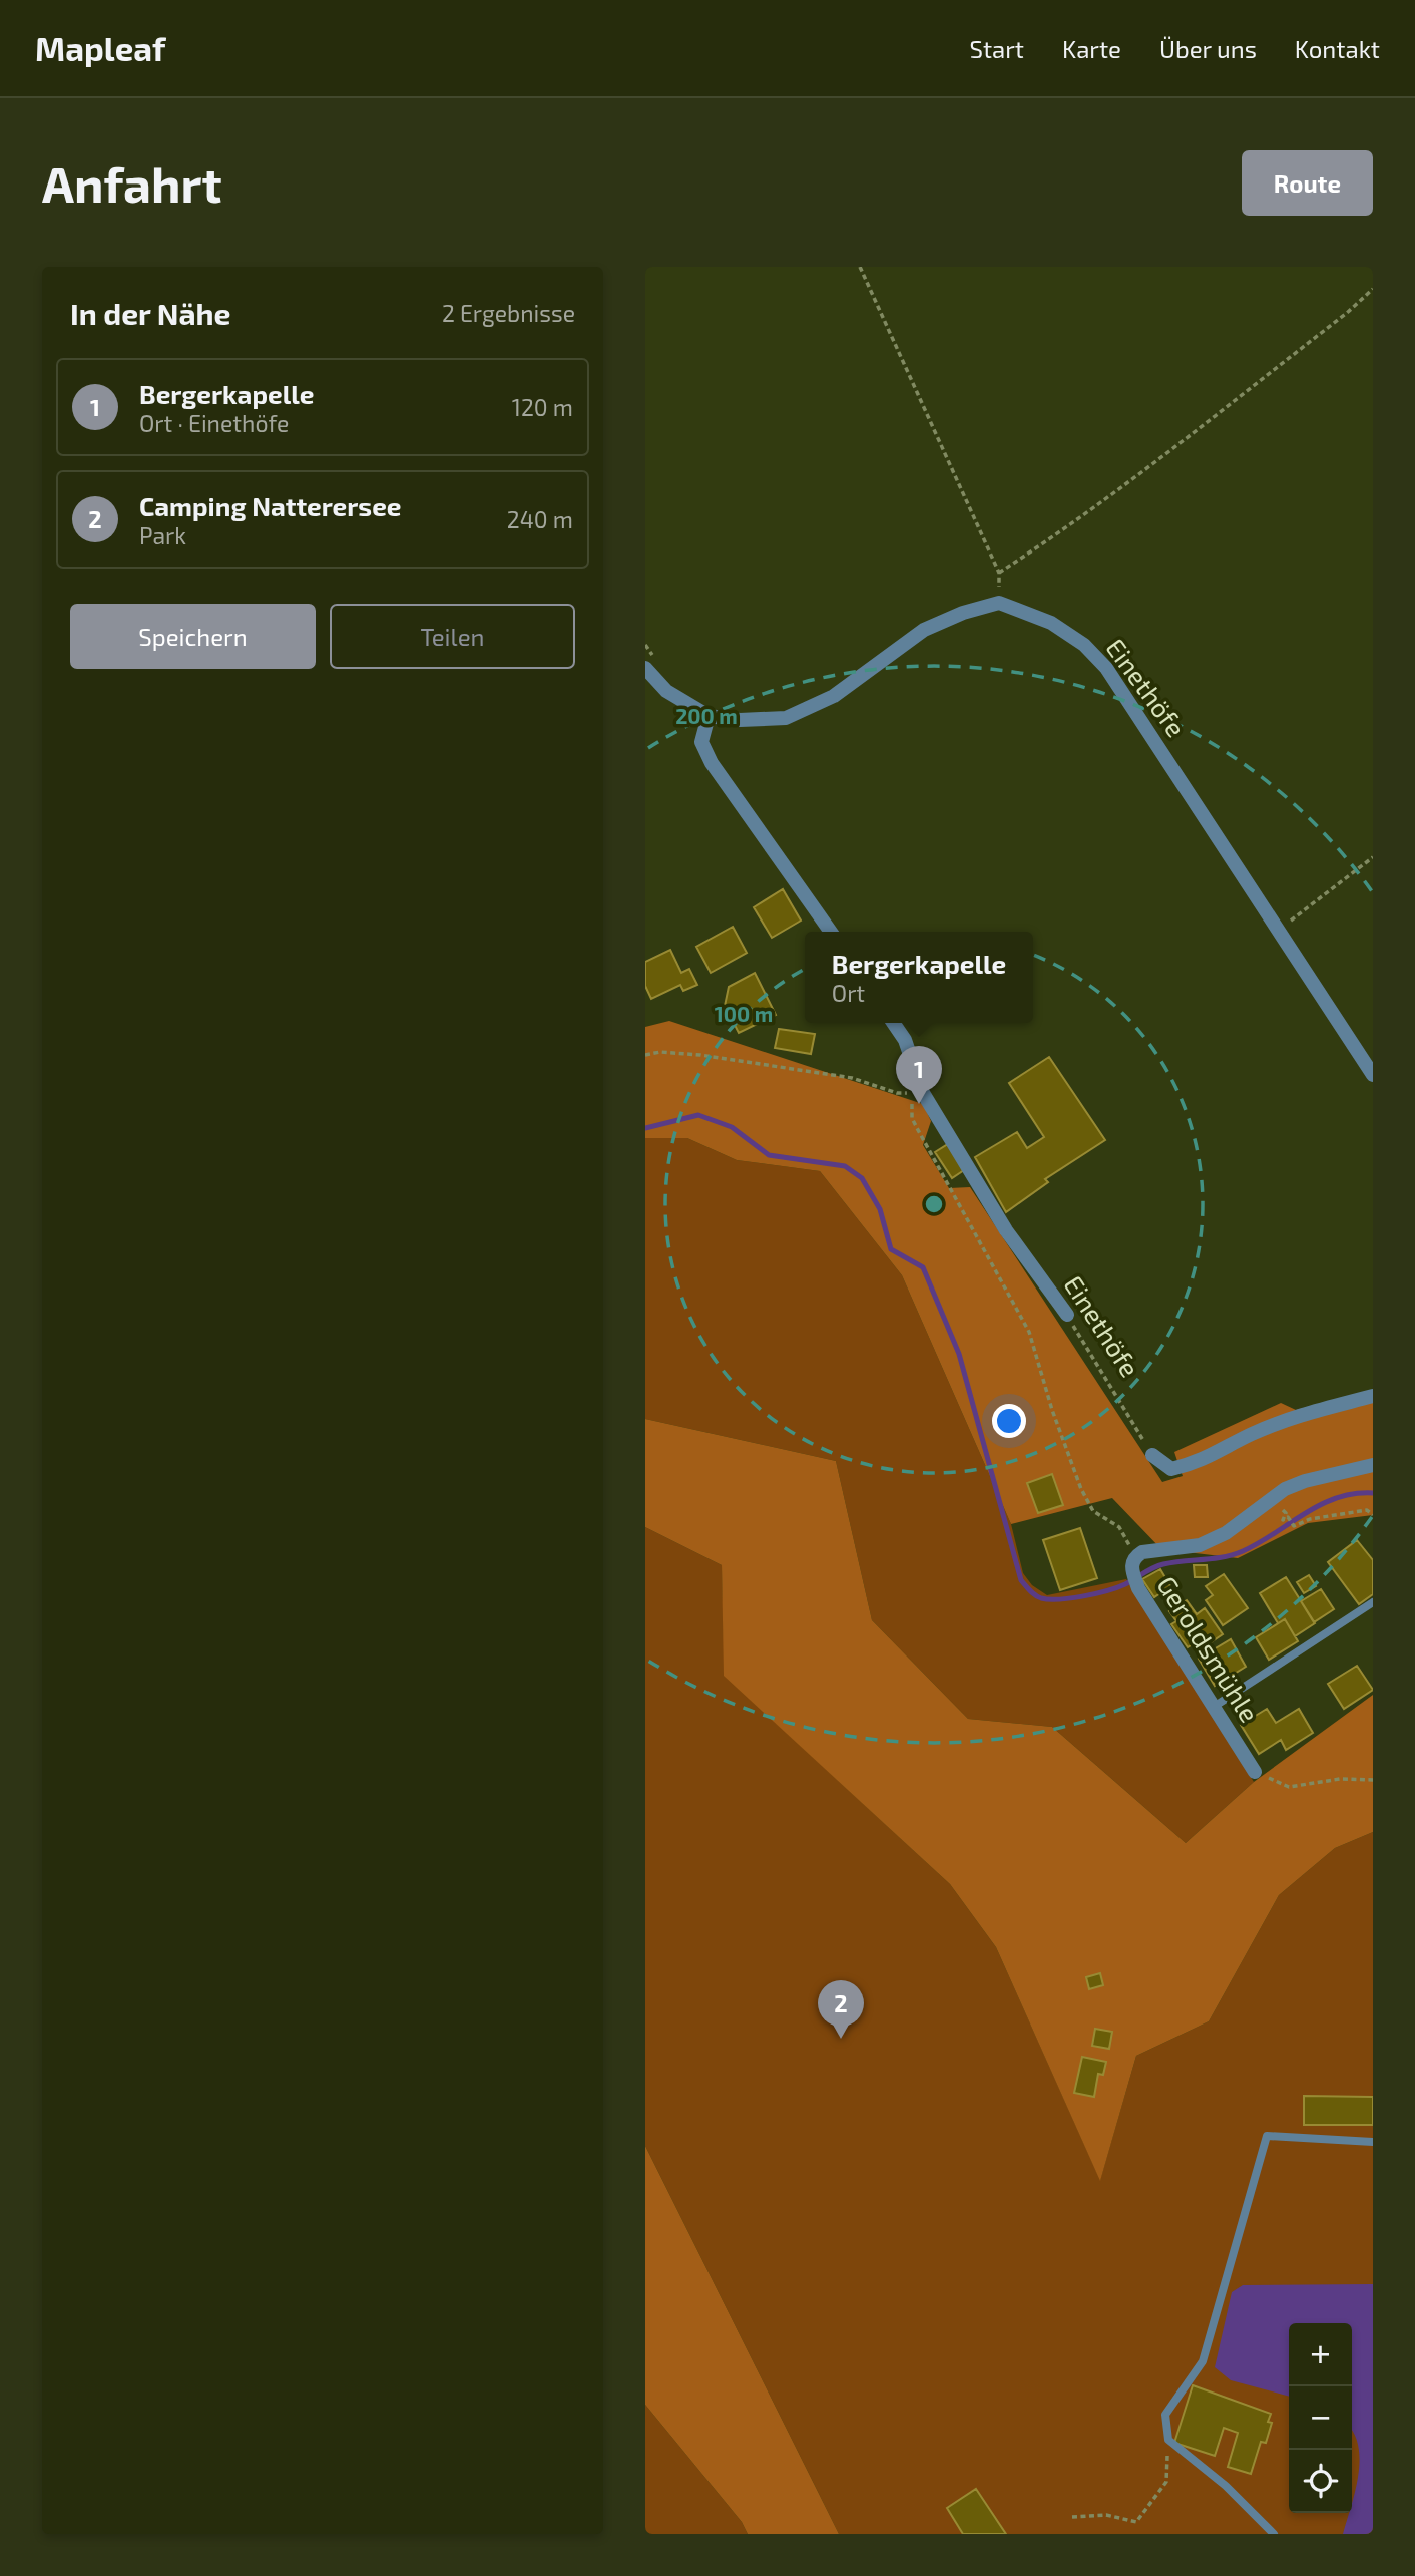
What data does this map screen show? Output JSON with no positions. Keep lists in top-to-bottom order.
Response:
{
  "streets": {
    "street": ["Einethöfe", "Geroldsmühle"]
  },
  "page": {
    "header": "Mapleaf",
    "nav": [
      "Start",
      "Karte",
      "Über uns",
      "Kontakt"
    ],
    "buttons": [
      "Route",
      ["Speichern", "Teilen"]
    ],
    "title": "Anfahrt",
    "heading": ["In der Nähe", "2 Ergebnisse"],
    "list": [
      {
        "mark": "1",
        "name": "Bergerkapelle",
        "note": "Ort · Einethöfe",
        "value": "120 m"
      },
      {
        "mark": "2",
        "name": "Camping Natterersee",
        "note": "Park",
        "value": "240 m"
      }
    ],
    "popup": ["Bergerkapelle", "Ort"],
    "pins": ["1", "2"],
    "map_buttons": ["+", "−"]
  },
  "rings": ["200 m", "100 m"]
}
